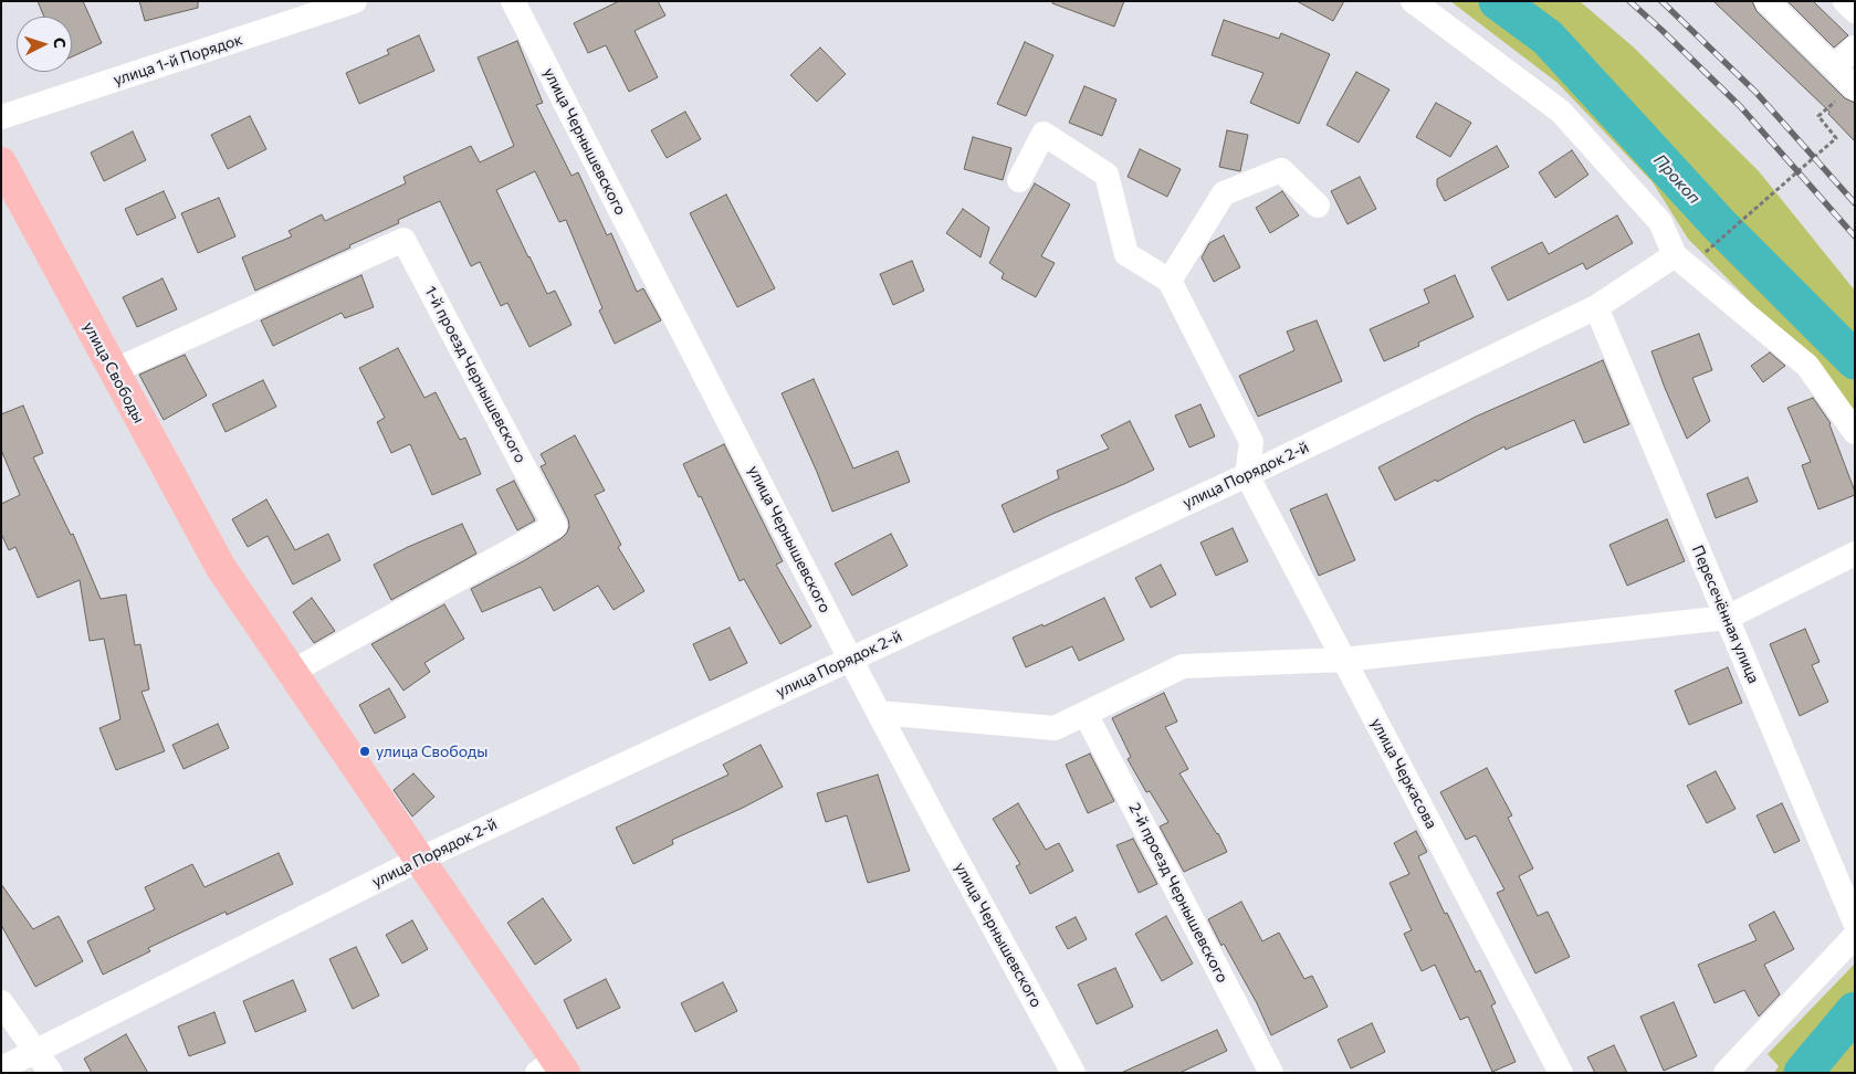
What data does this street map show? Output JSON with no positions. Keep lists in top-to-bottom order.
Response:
{
  "streets": {
    "main road": ["улица Свободы"],
    "street": [
      "улица 1-й Порядок",
      "улица Чернышевского",
      "1-й проезд Чернышевского",
      "улица Порядок 2-й",
      "Пересечённая улица",
      "улица Черкасова",
      "2-й проезд Чернышевского"
    ]
  },
  "crossings": [
    ["улица Чернышевского", "улица Порядок 2-й"],
    ["улица Свободы", "1-й проезд Чернышевского"],
    ["улица Свободы", "улица Порядок 2-й"],
    ["улица Порядок 2-й", "Пересечённая улица"],
    ["улица Порядок 2-й", "улица Черкасова"]
  ],
  "water": ["Прокоп"],
  "places": ["улица Свободы"],
  "north": "right"
}
